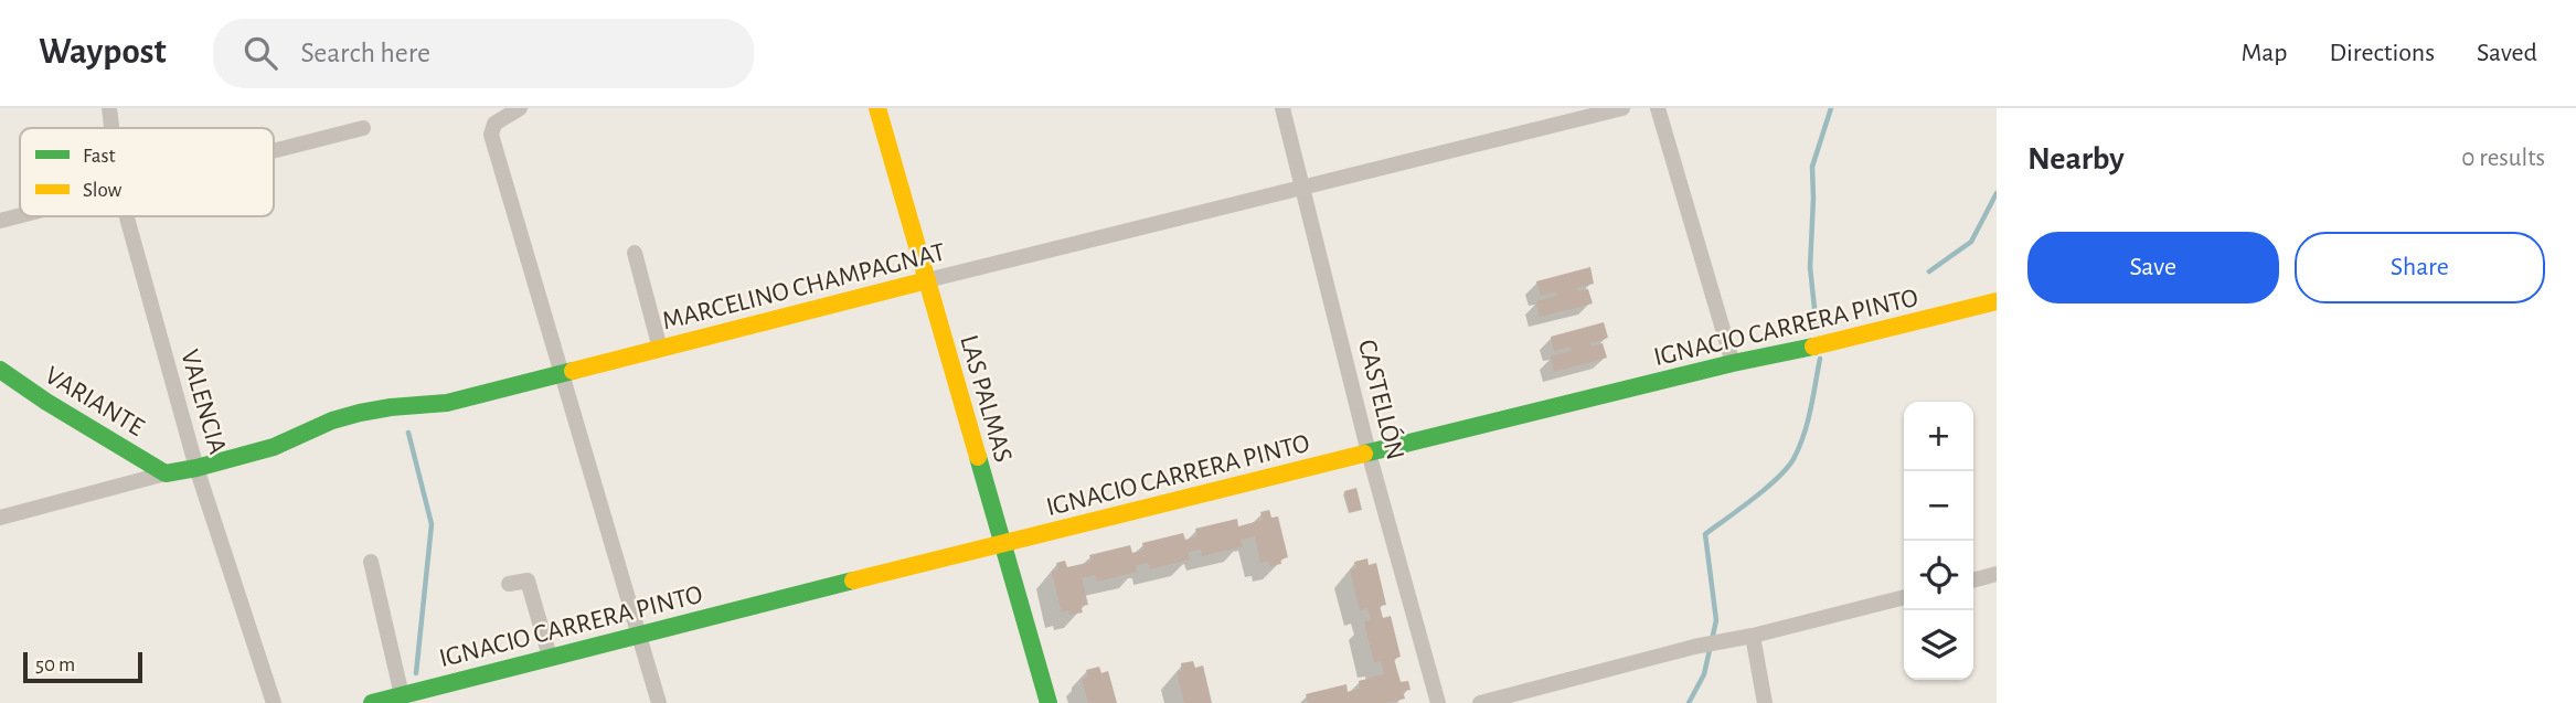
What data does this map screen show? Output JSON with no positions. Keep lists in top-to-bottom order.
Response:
{
  "streets": {
    "street": [
      "MARCELINO CHAMPAGNAT",
      "IGNACIO CARRERA PINTO",
      "LAS PALMAS",
      "CASTELLÓN",
      "VARIANTE",
      "VALENCIA"
    ]
  },
  "crossings": [
    ["MARCELINO CHAMPAGNAT", "LAS PALMAS"],
    ["MARCELINO CHAMPAGNAT", "CASTELLÓN"],
    ["MARCELINO CHAMPAGNAT", "VARIANTE"],
    ["MARCELINO CHAMPAGNAT", "VALENCIA"],
    ["IGNACIO CARRERA PINTO", "LAS PALMAS"],
    ["IGNACIO CARRERA PINTO", "CASTELLÓN"]
  ],
  "legend": ["Fast", "Slow"],
  "scale_bar": "50 m",
  "page": {
    "header": "Waypost",
    "search": "Search here",
    "nav": ["Map", "Directions", "Saved"],
    "heading": ["Nearby", "0 results"],
    "buttons": ["Save", "Share"],
    "map_buttons": ["+", "−"],
    "scale": "50 m"
  }
}
